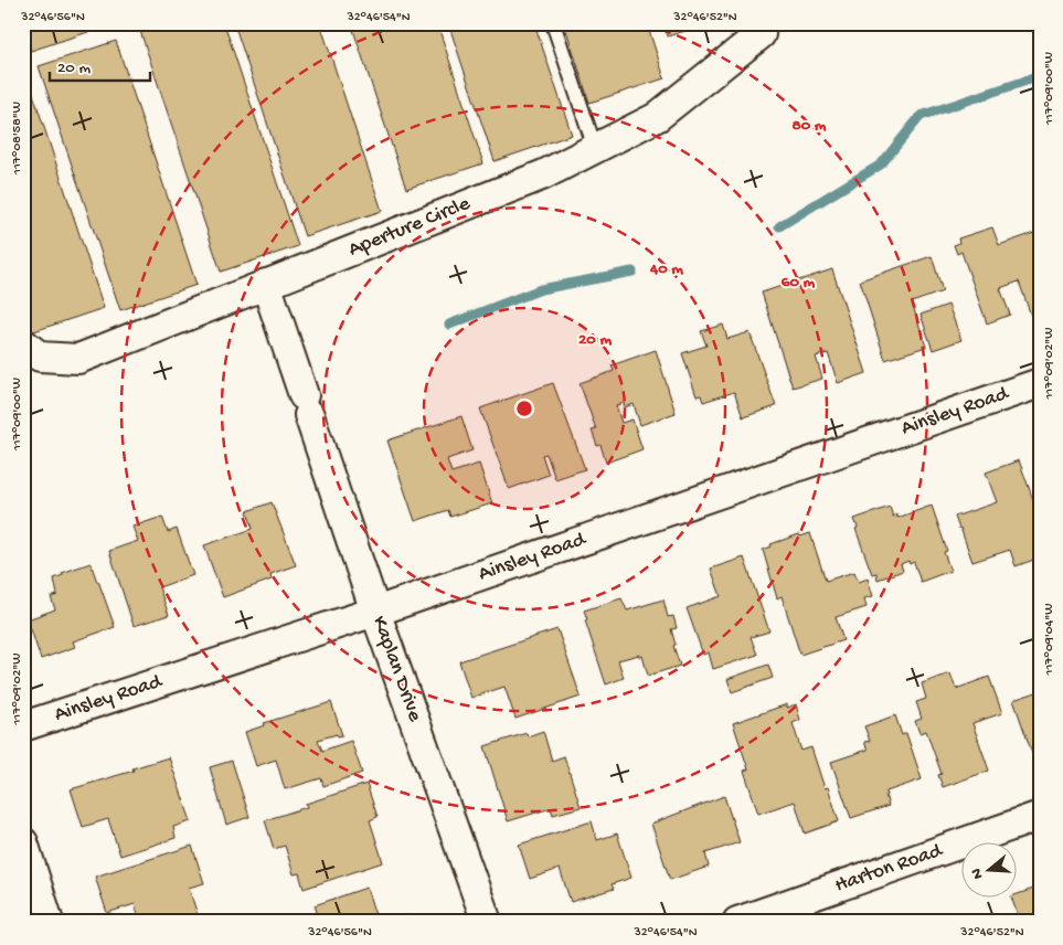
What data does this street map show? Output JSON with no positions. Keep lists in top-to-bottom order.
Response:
{
  "streets": {
    "street": [
      "Aperture Circle",
      "Ainsley Road",
      "Kaplan Drive",
      "Harton Road"
    ]
  },
  "crossings": [
    ["Aperture Circle", "Kaplan Drive"],
    ["Ainsley Road", "Kaplan Drive"]
  ],
  "scale_bar": "20 m",
  "north": "left",
  "coordinates": [
    "32°46'56\"N",
    "32°46'54\"N",
    "32°46'52\"N",
    "117°09'00\"W",
    "117°08'58\"W",
    "117°09'02\"W",
    "117°09'04\"W"
  ],
  "rings": [
    "80 m",
    "40 m",
    "60 m",
    "20 m"
  ]
}
